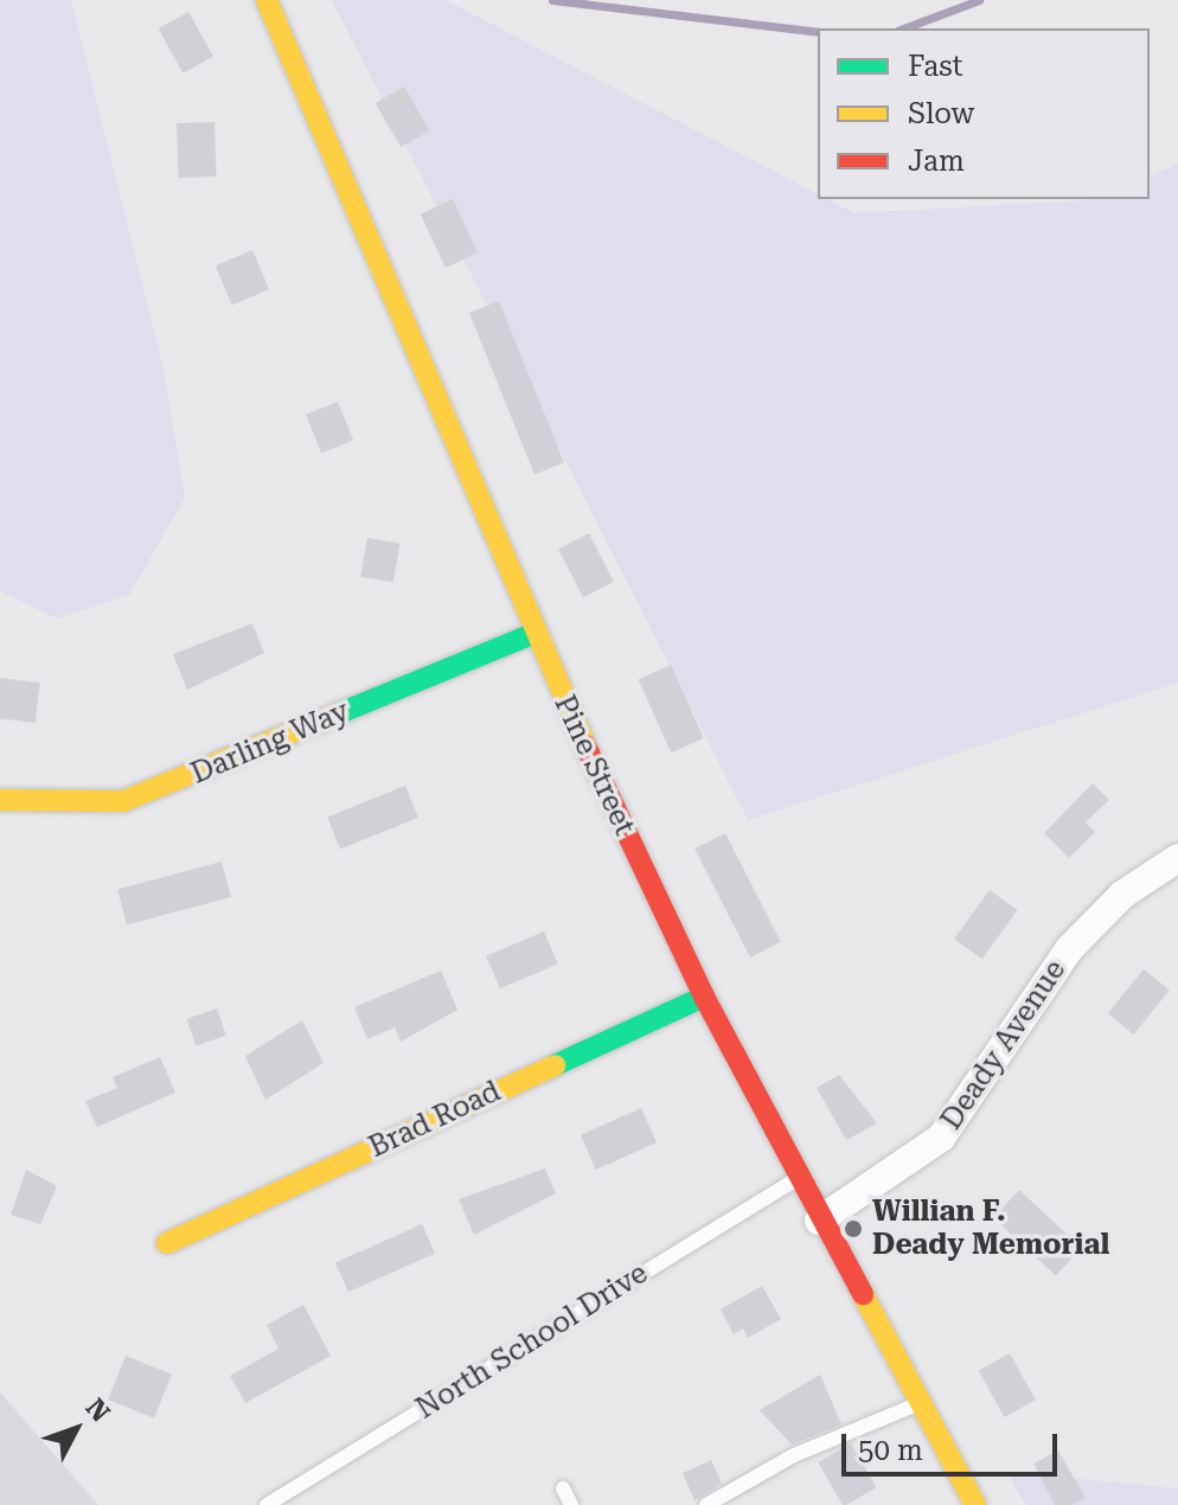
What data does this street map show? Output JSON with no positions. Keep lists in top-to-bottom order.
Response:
{
  "streets": {
    "street": [
      "Darling Way",
      "Pine Street",
      "Deady Avenue",
      "Brad Road"
    ],
    "lane": ["North School Drive"]
  },
  "crossings": [
    ["Darling Way", "Pine Street"],
    ["Pine Street", "Deady Avenue"],
    ["Pine Street", "Brad Road"],
    ["Pine Street", "North School Drive"]
  ],
  "places": ["Willian F. Deady Memorial"],
  "legend": ["Fast", "Slow", "Jam"],
  "scale_bar": "50 m",
  "north": "top right"
}
